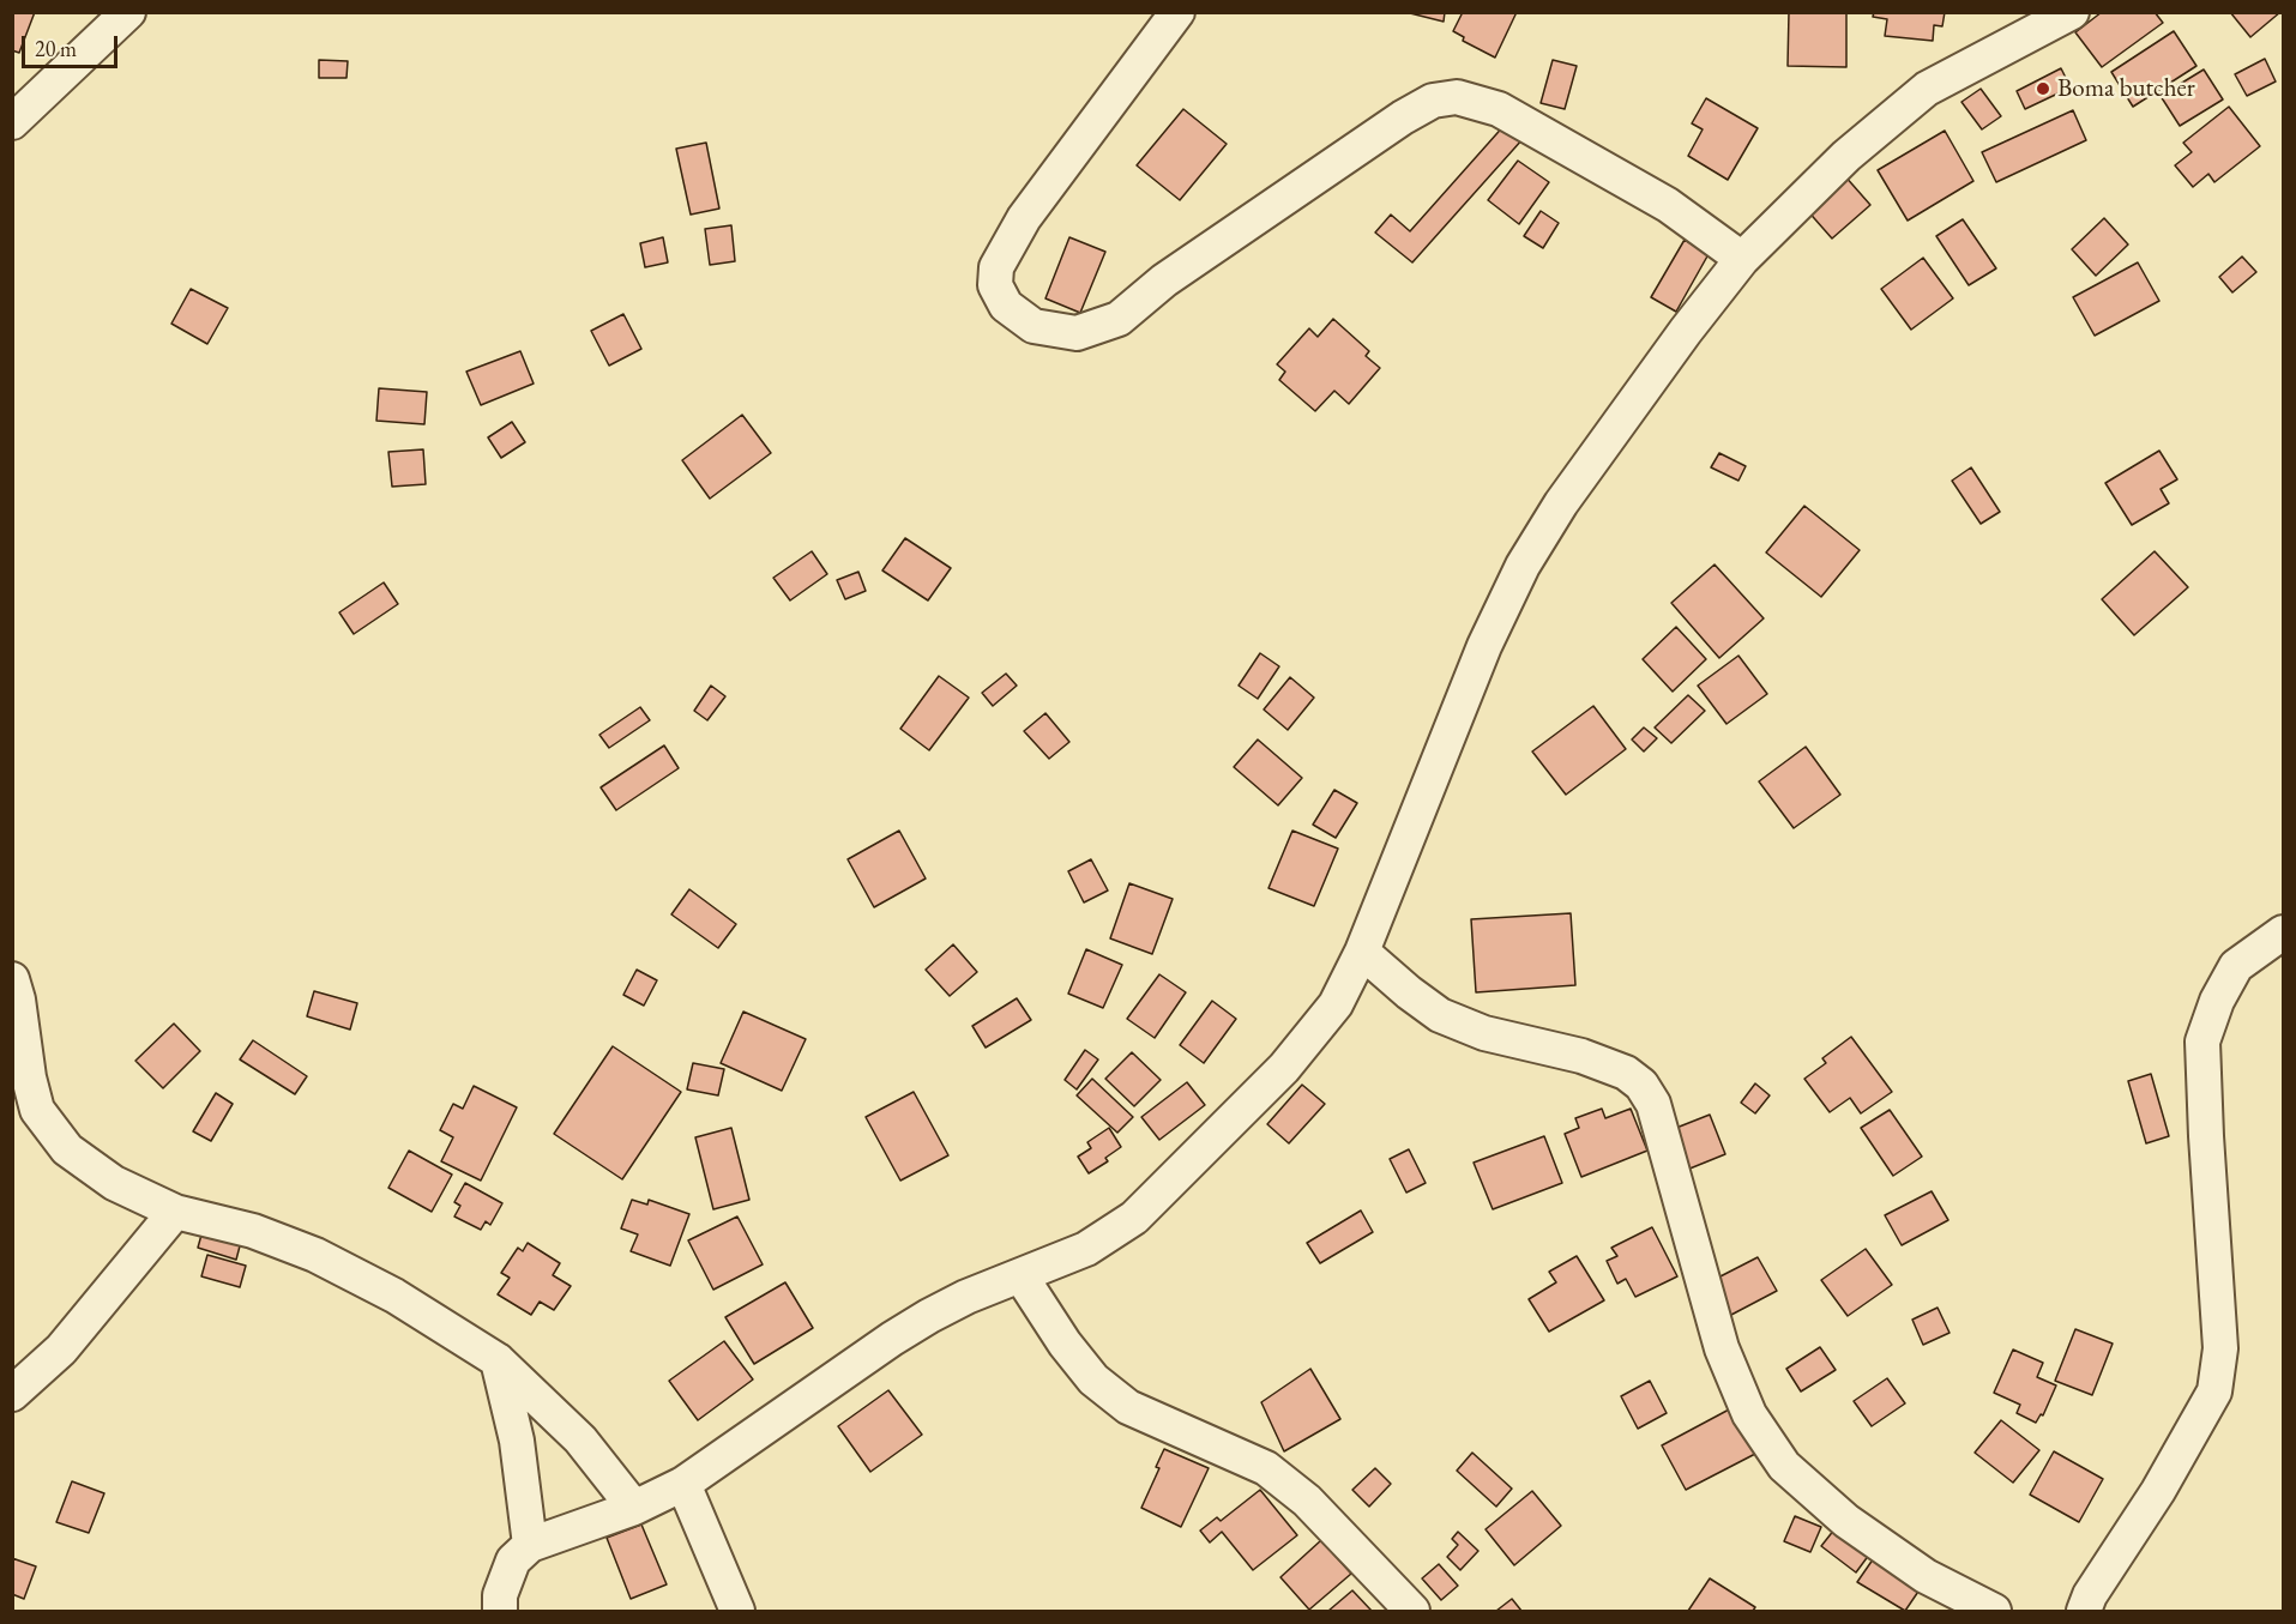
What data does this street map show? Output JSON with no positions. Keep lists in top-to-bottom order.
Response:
{
  "places": ["Boma butcher"],
  "scale_bar": "20 m"
}
